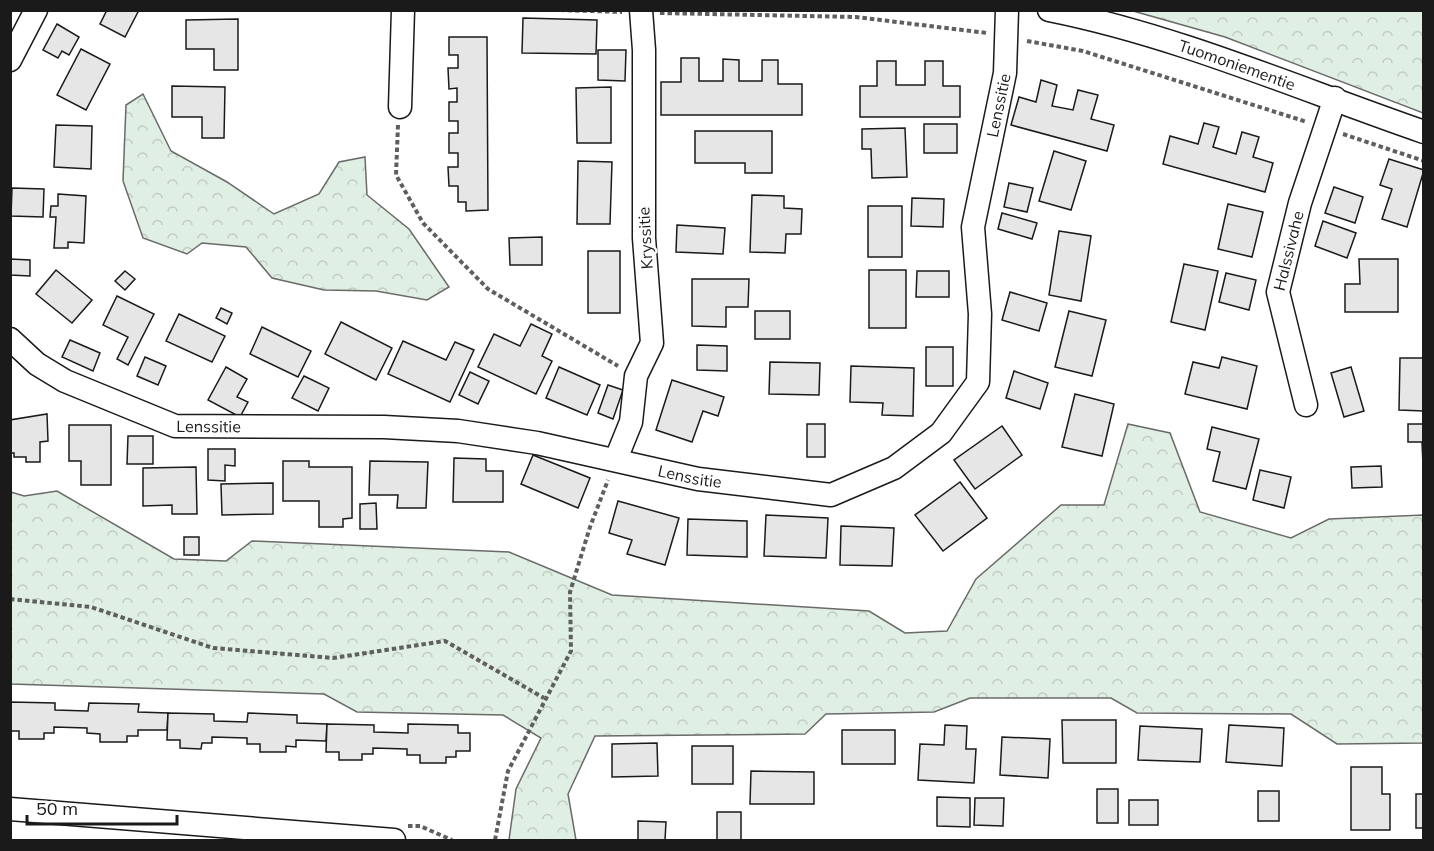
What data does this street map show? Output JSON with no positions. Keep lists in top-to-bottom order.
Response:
{
  "streets": {
    "street": [
      "Tuomoniementie",
      "Lenssitie",
      "Kryssitie",
      "Halssivahe"
    ]
  },
  "crossings": [
    ["Tuomoniementie", "Halssivahe"],
    ["Lenssitie", "Kryssitie"]
  ],
  "scale_bar": "50 m"
}
